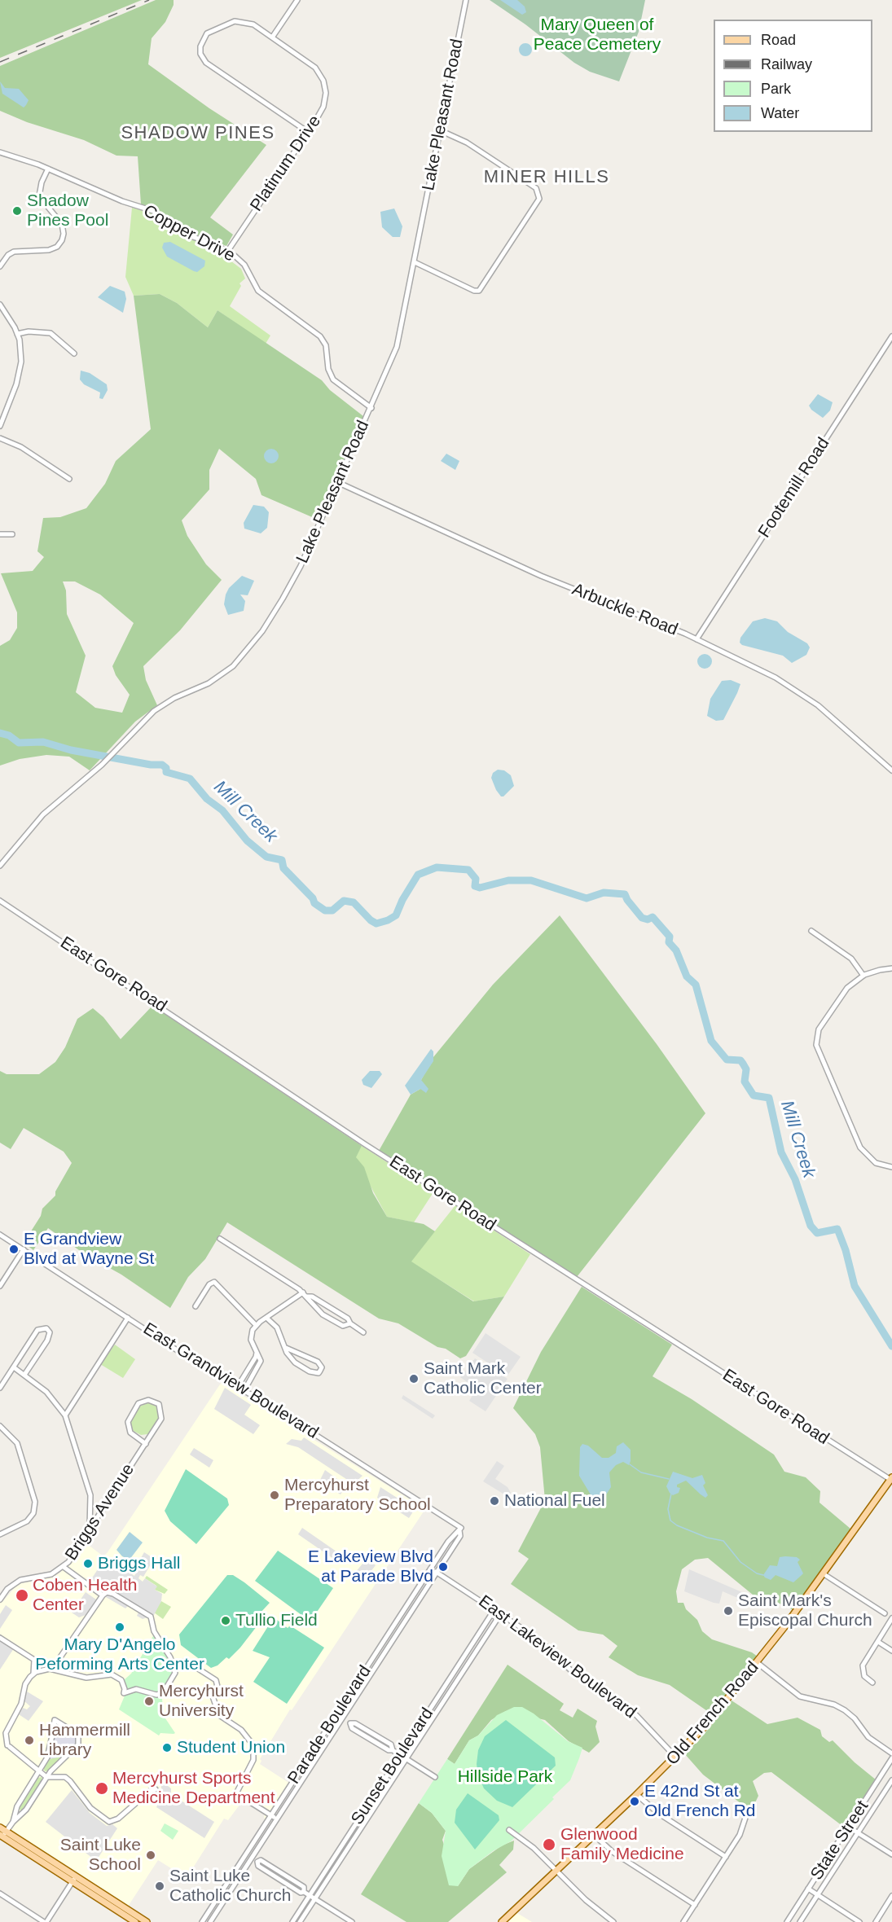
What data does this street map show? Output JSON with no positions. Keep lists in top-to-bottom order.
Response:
{
  "streets": {
    "main road": ["Old French Road"],
    "street": [
      "Lake Pleasant Road",
      "Platinum Drive",
      "Copper Drive",
      "Footemill Road",
      "Arbuckle Road",
      "East Gore Road",
      "East Grandview Boulevard",
      "Briggs Avenue",
      "East Lakeview Boulevard",
      "Parade Boulevard",
      "Sunset Boulevard",
      "State Street"
    ]
  },
  "crossings": [
    ["Lake Pleasant Road", "Copper Drive"],
    ["Lake Pleasant Road", "Arbuckle Road"],
    ["Platinum Drive", "Copper Drive"],
    ["Footemill Road", "Arbuckle Road"],
    ["East Gore Road", "Old French Road"],
    ["East Grandview Boulevard", "Parade Boulevard"],
    ["East Lakeview Boulevard", "Old French Road"],
    ["East Lakeview Boulevard", "Parade Boulevard"],
    ["East Lakeview Boulevard", "Sunset Boulevard"]
  ],
  "districts": ["SHADOW PINES", "MINER HILLS"],
  "water": ["Mill Creek"],
  "parks": ["Mary Queen of Peace Cemetery", "Hillside Park"],
  "places": [
    "Shadow Pines Pool",
    "E Grandview Blvd at Wayne St",
    "Saint Mark Catholic Center",
    "Mercyhurst Preparatory School",
    "National Fuel",
    "Briggs Hall",
    "E Lakeview Blvd at Parade Blvd",
    "Coben Health Center",
    "Saint Mark's Episcopal Church",
    "Tullio Field",
    "Mary D'Angelo Peforming Arts Center",
    "Mercyhurst University",
    "Hammermill Library",
    "Student Union",
    "Mercyhurst Sports Medicine Department",
    "E 42nd St at Old French Rd",
    "Glenwood Family Medicine",
    "Saint Luke School",
    "Saint Luke Catholic Church"
  ],
  "legend": [
    "Road",
    "Railway",
    "Park",
    "Water"
  ]
}
